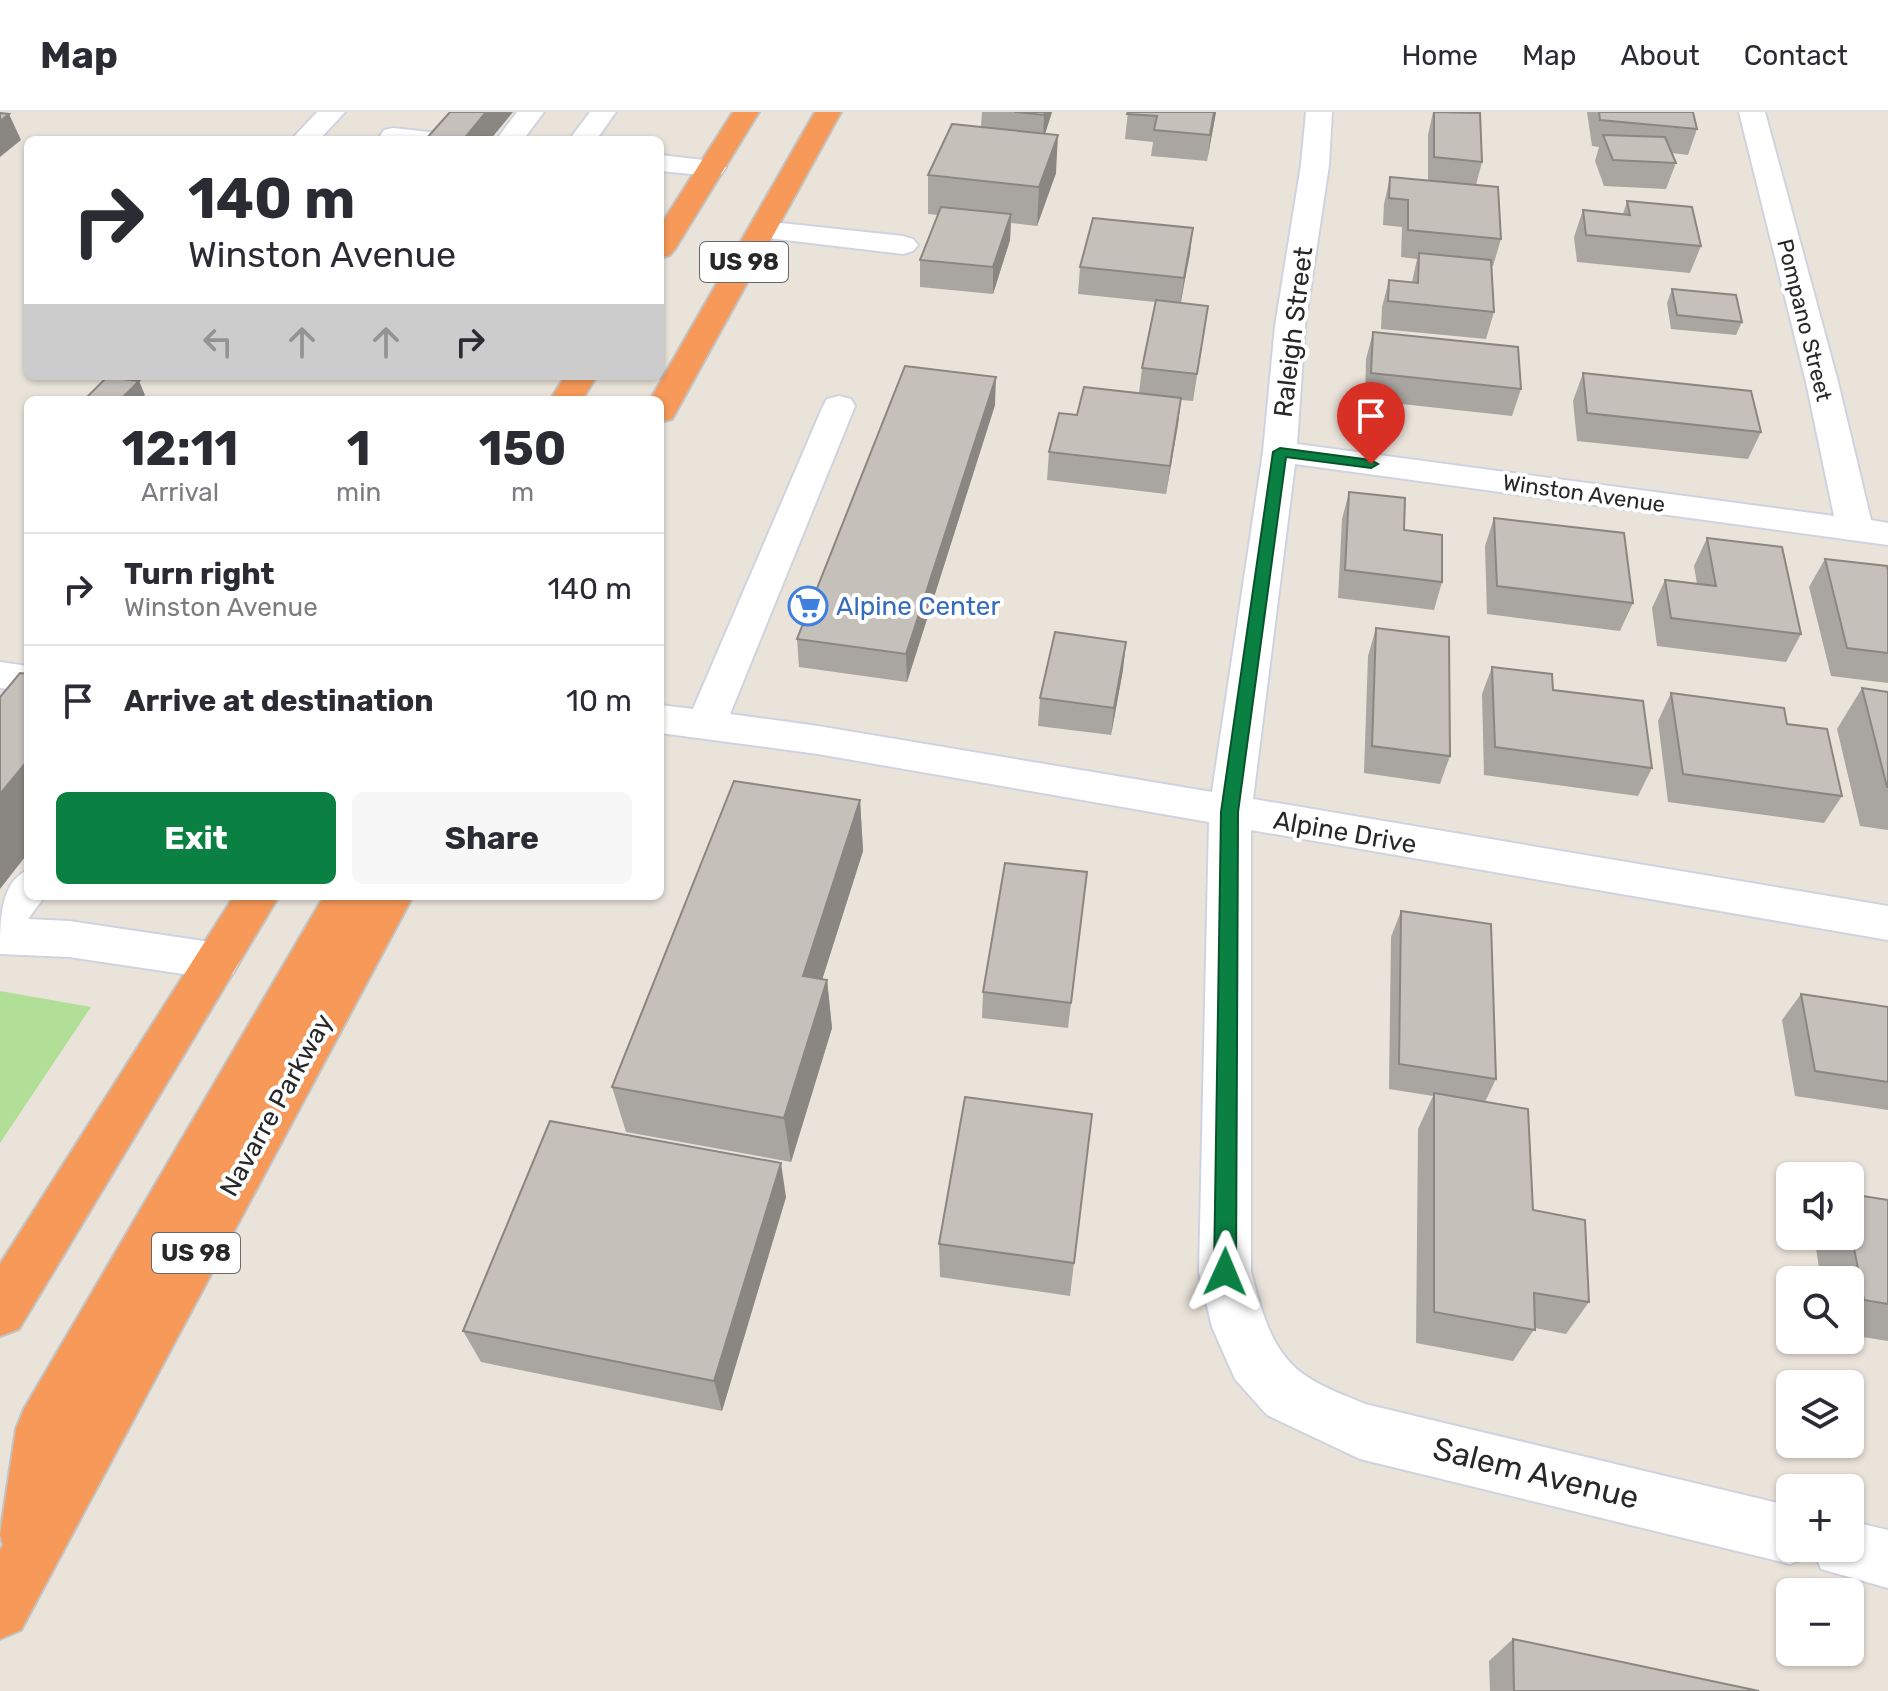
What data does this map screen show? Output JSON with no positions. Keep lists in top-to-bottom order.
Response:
{
  "streets": {
    "highway": ["US 98", "Navarre Parkway"],
    "street": [
      "Pompano Street",
      "Raleigh Street",
      "Winston Avenue",
      "Alpine Drive",
      "Salem Avenue"
    ]
  },
  "crossings": [
    ["Pompano Street", "Winston Avenue"],
    ["Raleigh Street", "Winston Avenue"],
    ["Raleigh Street", "Alpine Drive"],
    ["Raleigh Street", "Salem Avenue"]
  ],
  "places": {
    "supermarket": ["Alpine Center"]
  },
  "page": {
    "header": "Map",
    "nav": [
      "Home",
      "Map",
      "About",
      "Contact"
    ],
    "turn": ["140 m", "Winston Avenue"],
    "eta": [
      "12:11",
      "Arrival",
      "1",
      "min",
      "150",
      "m"
    ],
    "list": [
      {
        "name": "Turn right",
        "note": "Winston Avenue",
        "value": "140 m"
      },
      {
        "name": "Arrive at destination",
        "value": "10 m"
      }
    ],
    "buttons": ["Exit", "Share"],
    "map_buttons": ["+", "−"]
  }
}
